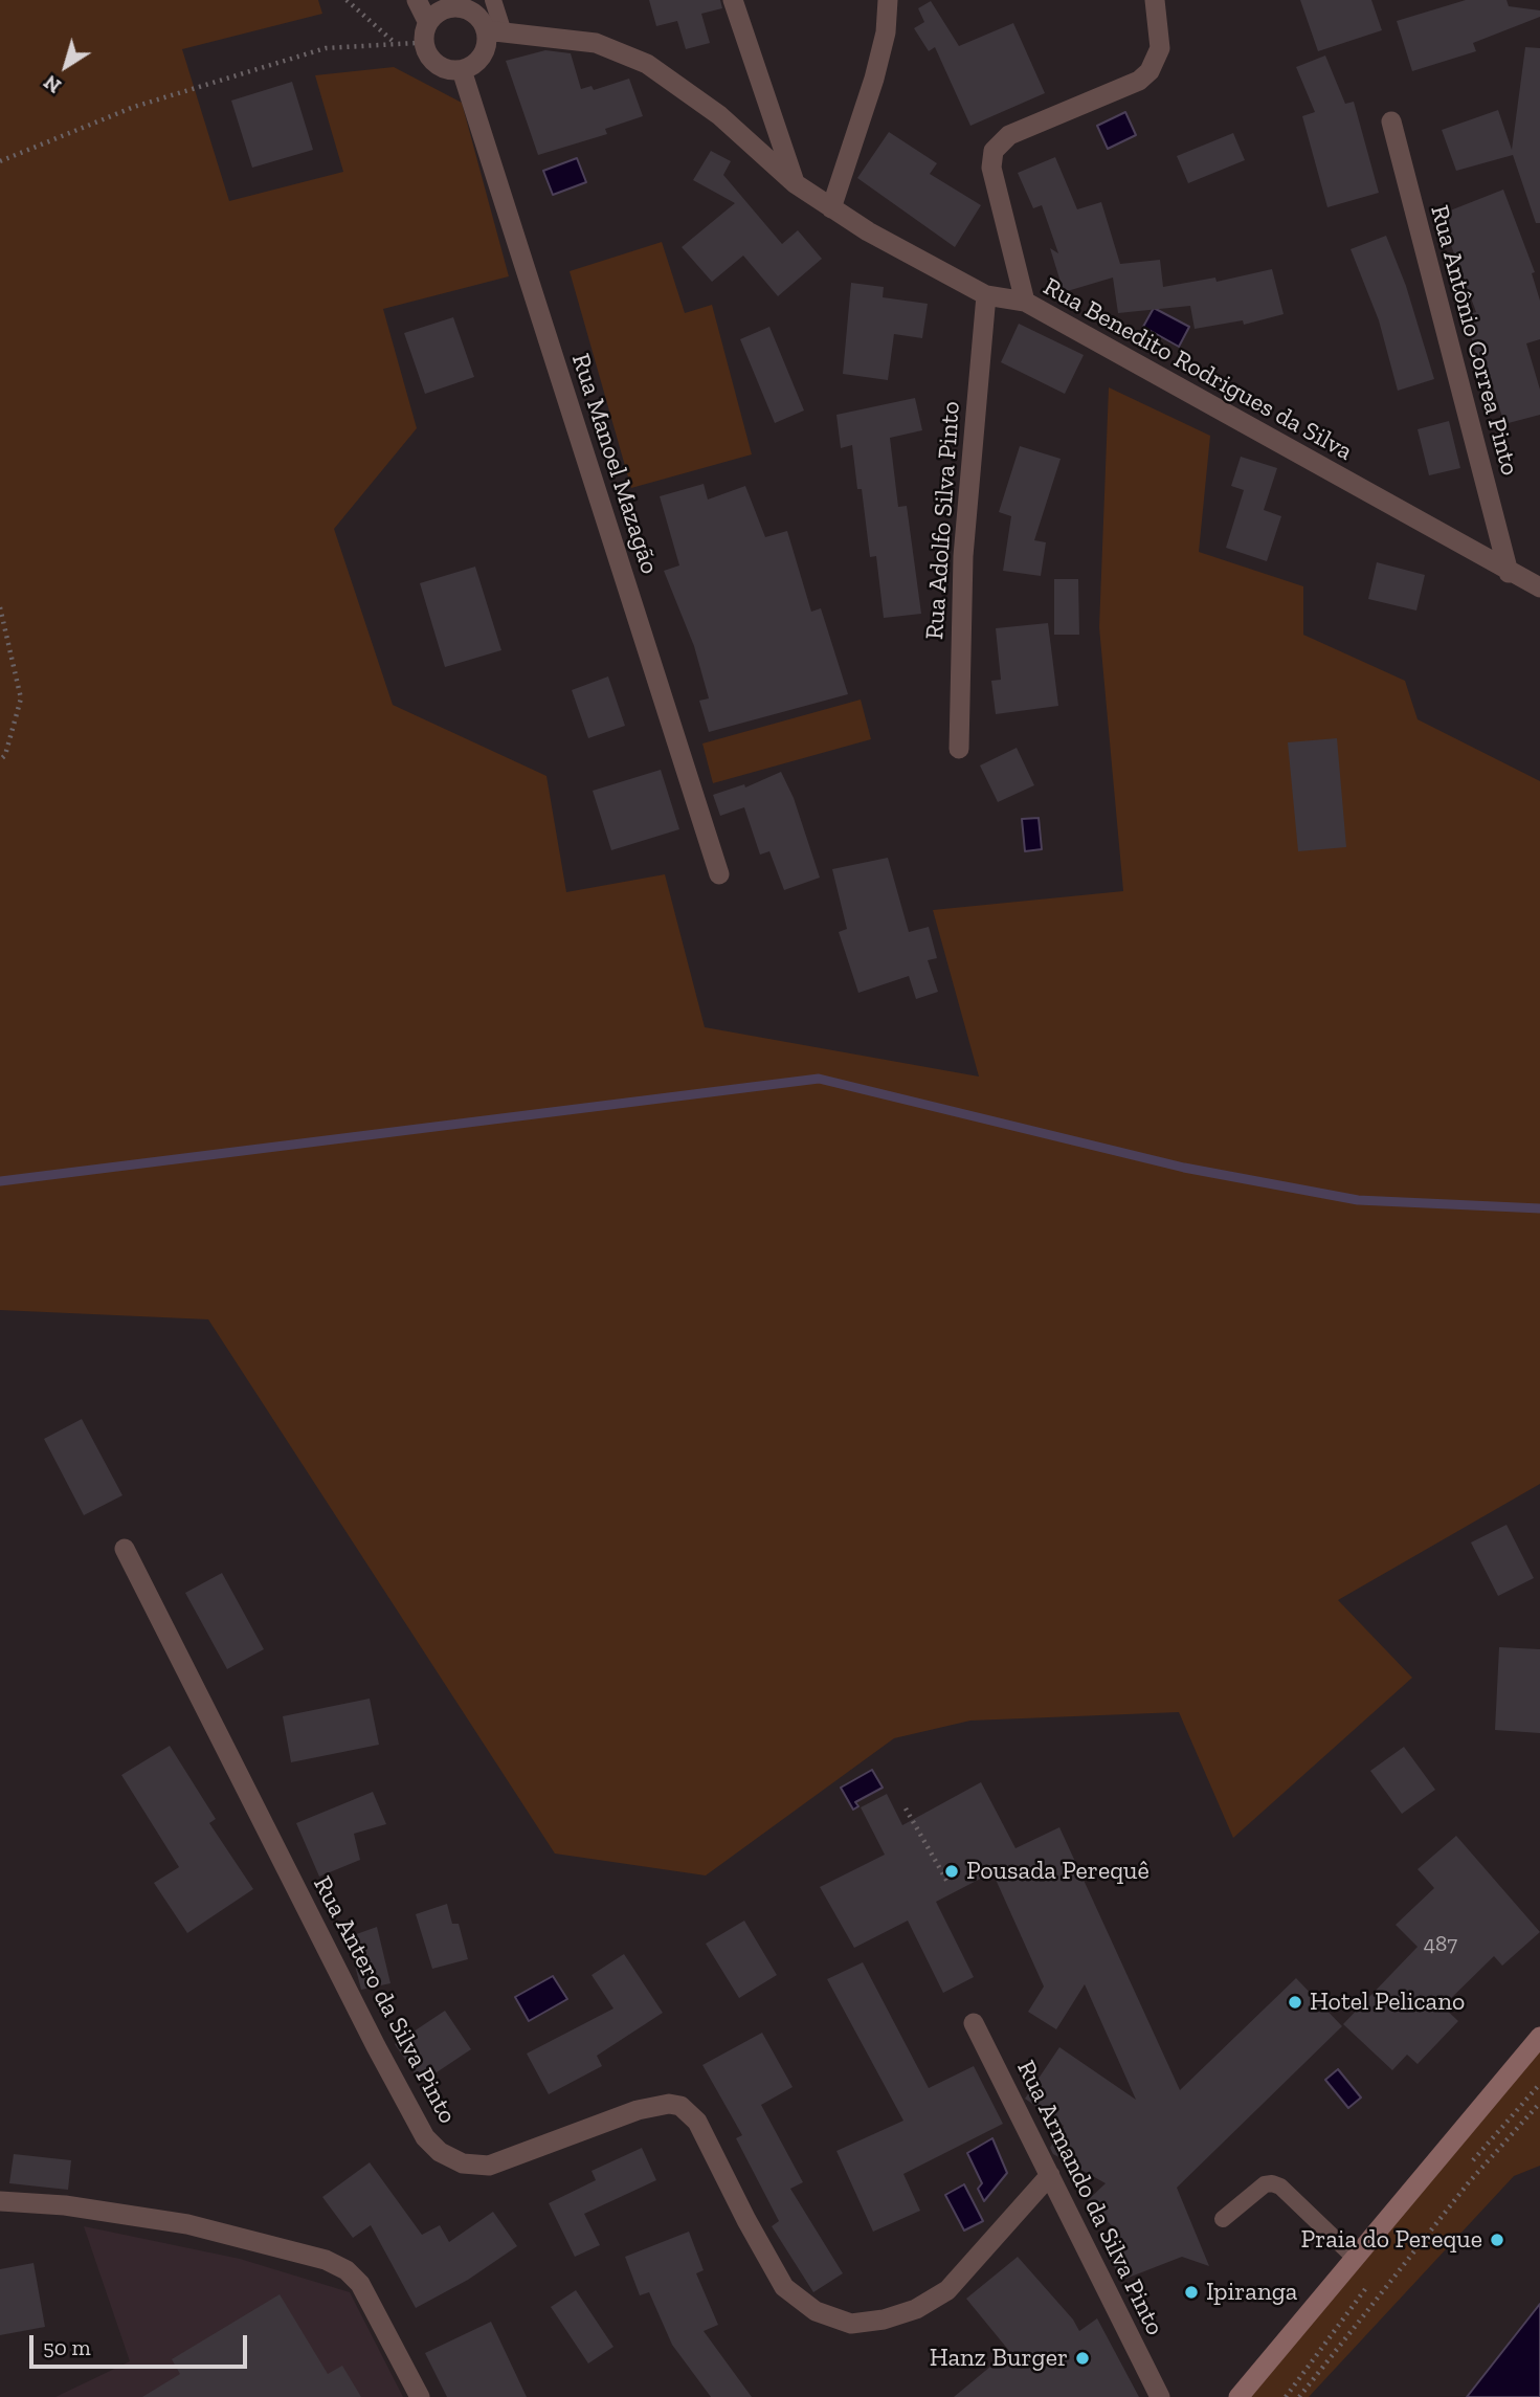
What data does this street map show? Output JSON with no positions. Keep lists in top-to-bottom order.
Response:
{
  "streets": {
    "street": [
      "Rua Antônio Correa Pinto",
      "Rua Benedito Rodrigues da Silva",
      "Rua Manoel Mazagão",
      "Rua Adolfo Silva Pinto",
      "Rua Antero da Silva Pinto",
      "Rua Armando da Silva Pinto"
    ]
  },
  "crossings": [
    ["Rua Antônio Correa Pinto", "Rua Benedito Rodrigues da Silva"],
    ["Rua Benedito Rodrigues da Silva", "Rua Manoel Mazagão"],
    ["Rua Benedito Rodrigues da Silva", "Rua Adolfo Silva Pinto"],
    ["Rua Antero da Silva Pinto", "Rua Armando da Silva Pinto"]
  ],
  "places": [
    "Pousada Perequê",
    "Hotel Pelicano",
    "Praia do Pereque",
    "Ipiranga",
    "Hanz Burger"
  ],
  "house_numbers": ["487"],
  "scale_bar": "50 m",
  "north": "bottom left"
}
